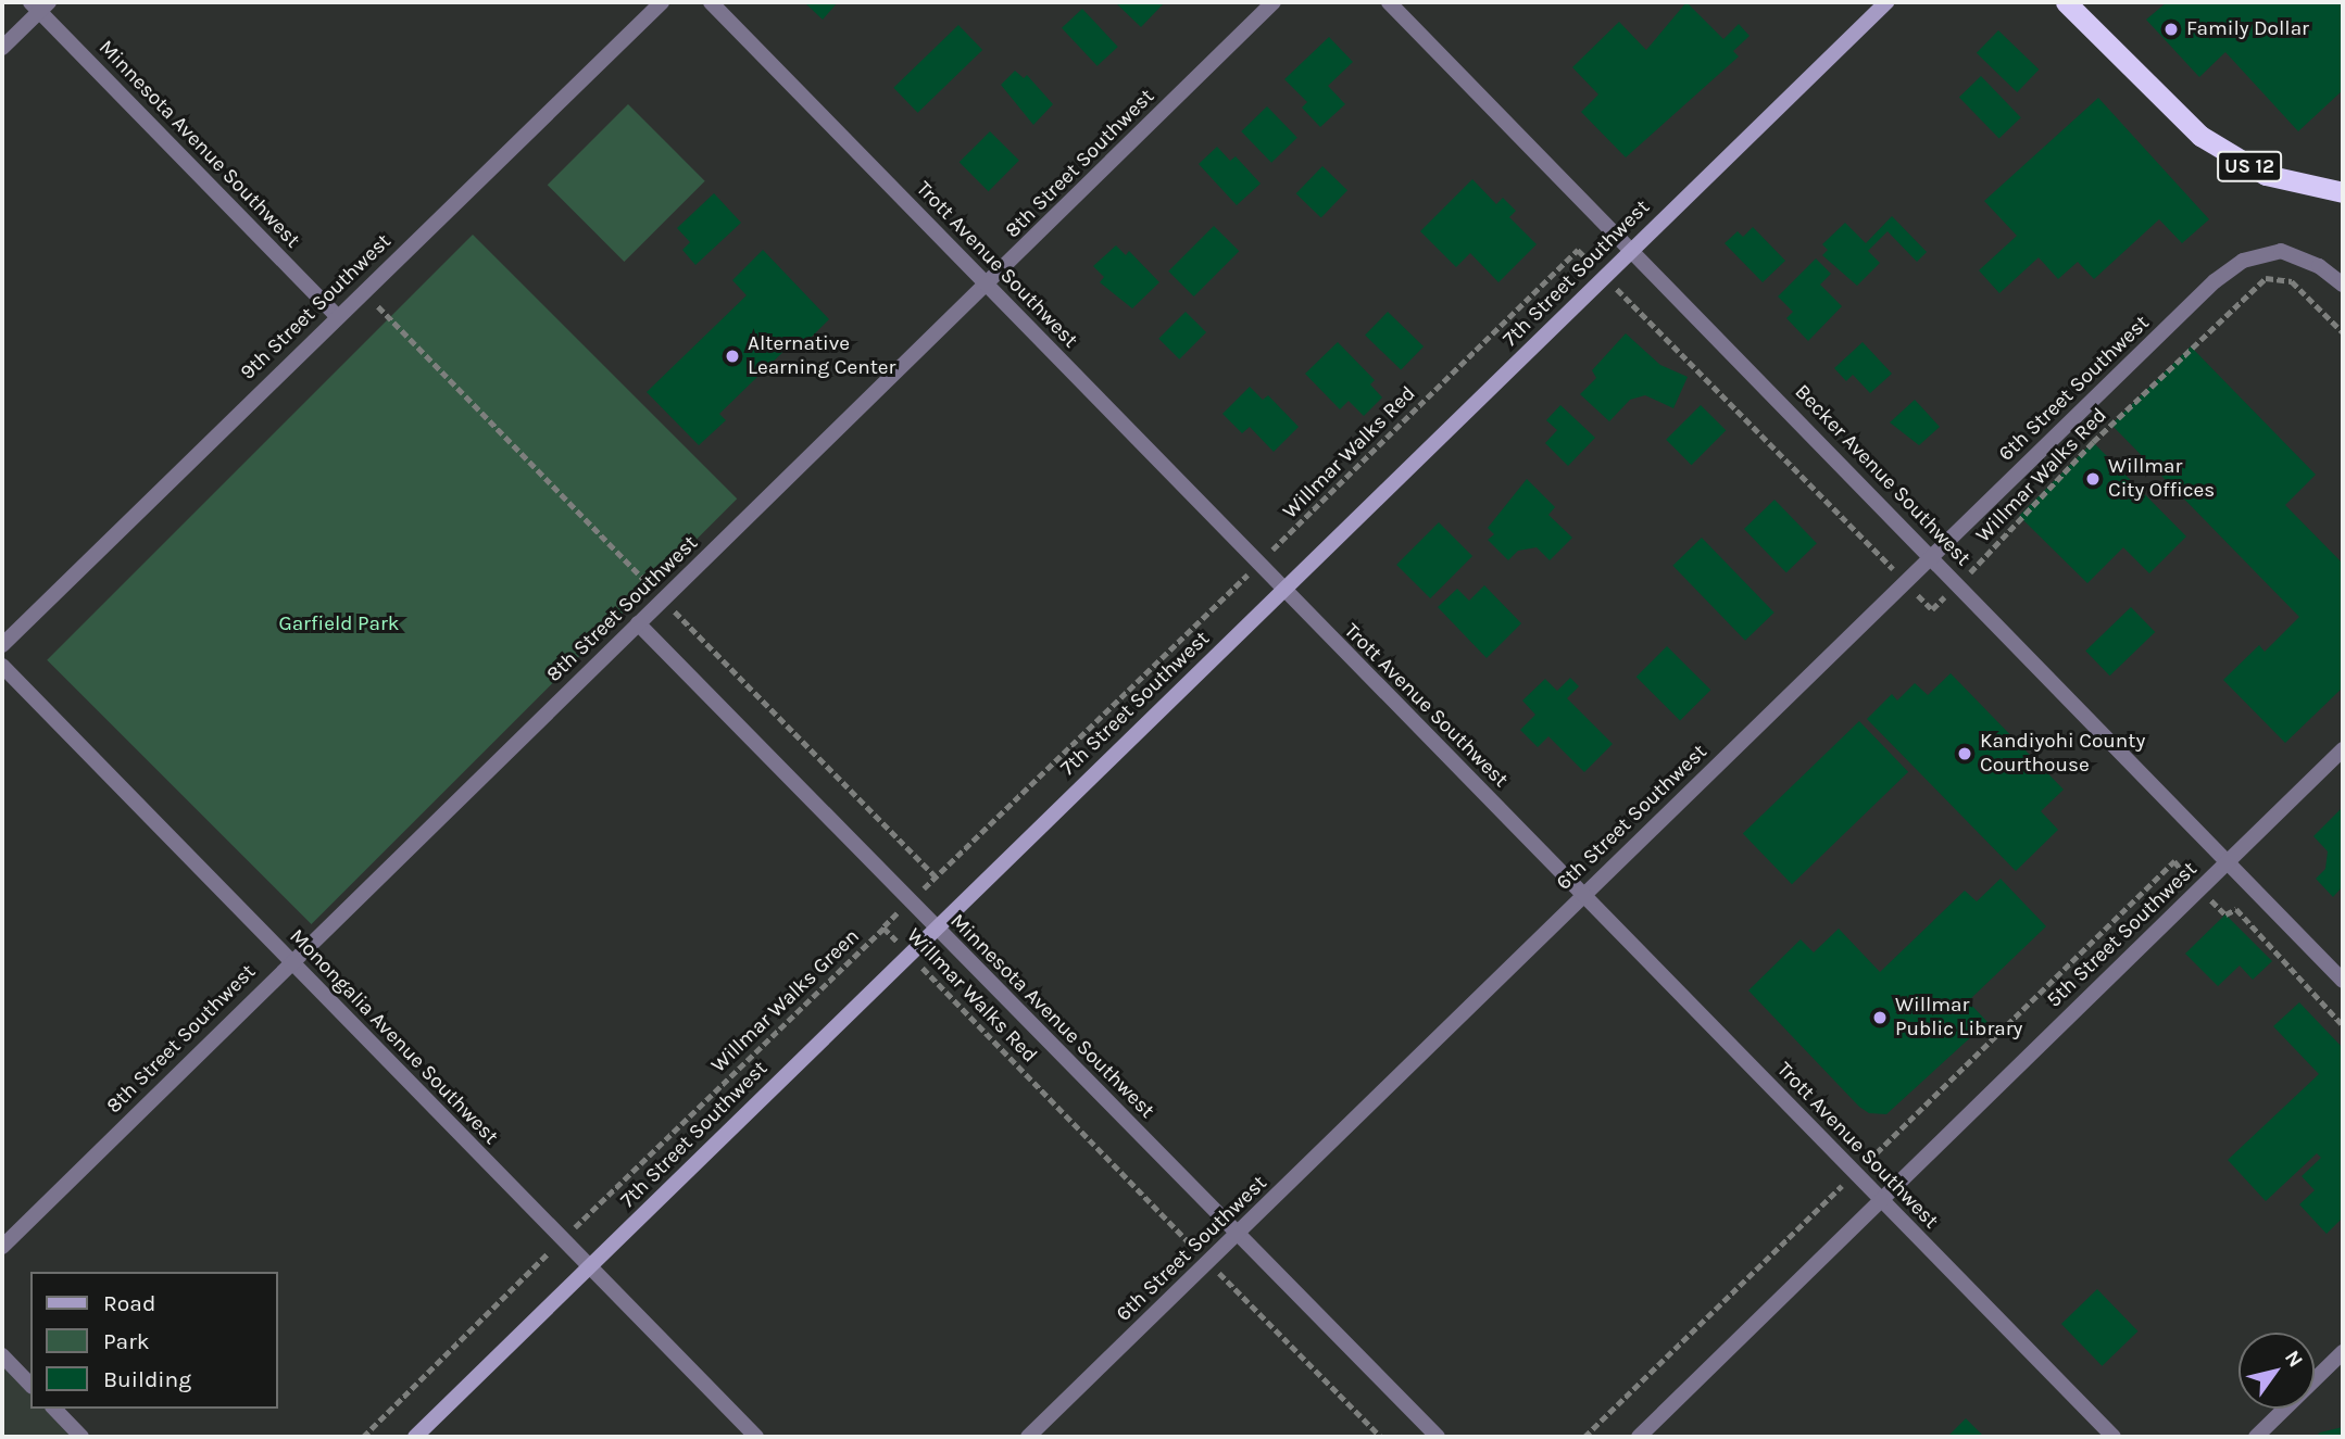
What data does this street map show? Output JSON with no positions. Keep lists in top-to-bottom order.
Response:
{
  "streets": {
    "highway": ["US 12"],
    "main road": ["7th Street Southwest"],
    "street": [
      "Minnesota Avenue Southwest",
      "8th Street Southwest",
      "Trott Avenue Southwest",
      "9th Street Southwest",
      "6th Street Southwest",
      "Becker Avenue Southwest",
      "5th Street Southwest",
      "Monongalia Avenue Southwest"
    ],
    "path": ["Willmar Walks Red", "Willmar Walks Green"]
  },
  "crossings": [
    ["Minnesota Avenue Southwest", "8th Street Southwest"],
    ["Minnesota Avenue Southwest", "7th Street Southwest"],
    ["Minnesota Avenue Southwest", "9th Street Southwest"],
    ["Minnesota Avenue Southwest", "6th Street Southwest"],
    ["Minnesota Avenue Southwest", "Willmar Walks Red"],
    ["8th Street Southwest", "Trott Avenue Southwest"],
    ["8th Street Southwest", "Monongalia Avenue Southwest"],
    ["Trott Avenue Southwest", "7th Street Southwest"],
    ["Trott Avenue Southwest", "6th Street Southwest"],
    ["Trott Avenue Southwest", "Willmar Walks Red"],
    ["Trott Avenue Southwest", "5th Street Southwest"],
    ["7th Street Southwest", "Willmar Walks Red"],
    ["7th Street Southwest", "Becker Avenue Southwest"],
    ["7th Street Southwest", "Willmar Walks Green"],
    ["7th Street Southwest", "Monongalia Avenue Southwest"],
    ["6th Street Southwest", "Willmar Walks Red"],
    ["6th Street Southwest", "Becker Avenue Southwest"],
    ["6th Street Southwest", "Willmar Walks Green"],
    ["Willmar Walks Red", "Becker Avenue Southwest"],
    ["Willmar Walks Red", "Willmar Walks Green"],
    ["Becker Avenue Southwest", "5th Street Southwest"],
    ["Willmar Walks Green", "Monongalia Avenue Southwest"]
  ],
  "parks": ["Garfield Park"],
  "places": [
    "Family Dollar",
    "Alternative Learning Center",
    "Willmar City Offices",
    "Kandiyohi County Courthouse",
    "Willmar Public Library"
  ],
  "legend": ["Road", "Park", "Building"],
  "north": "top right"
}
